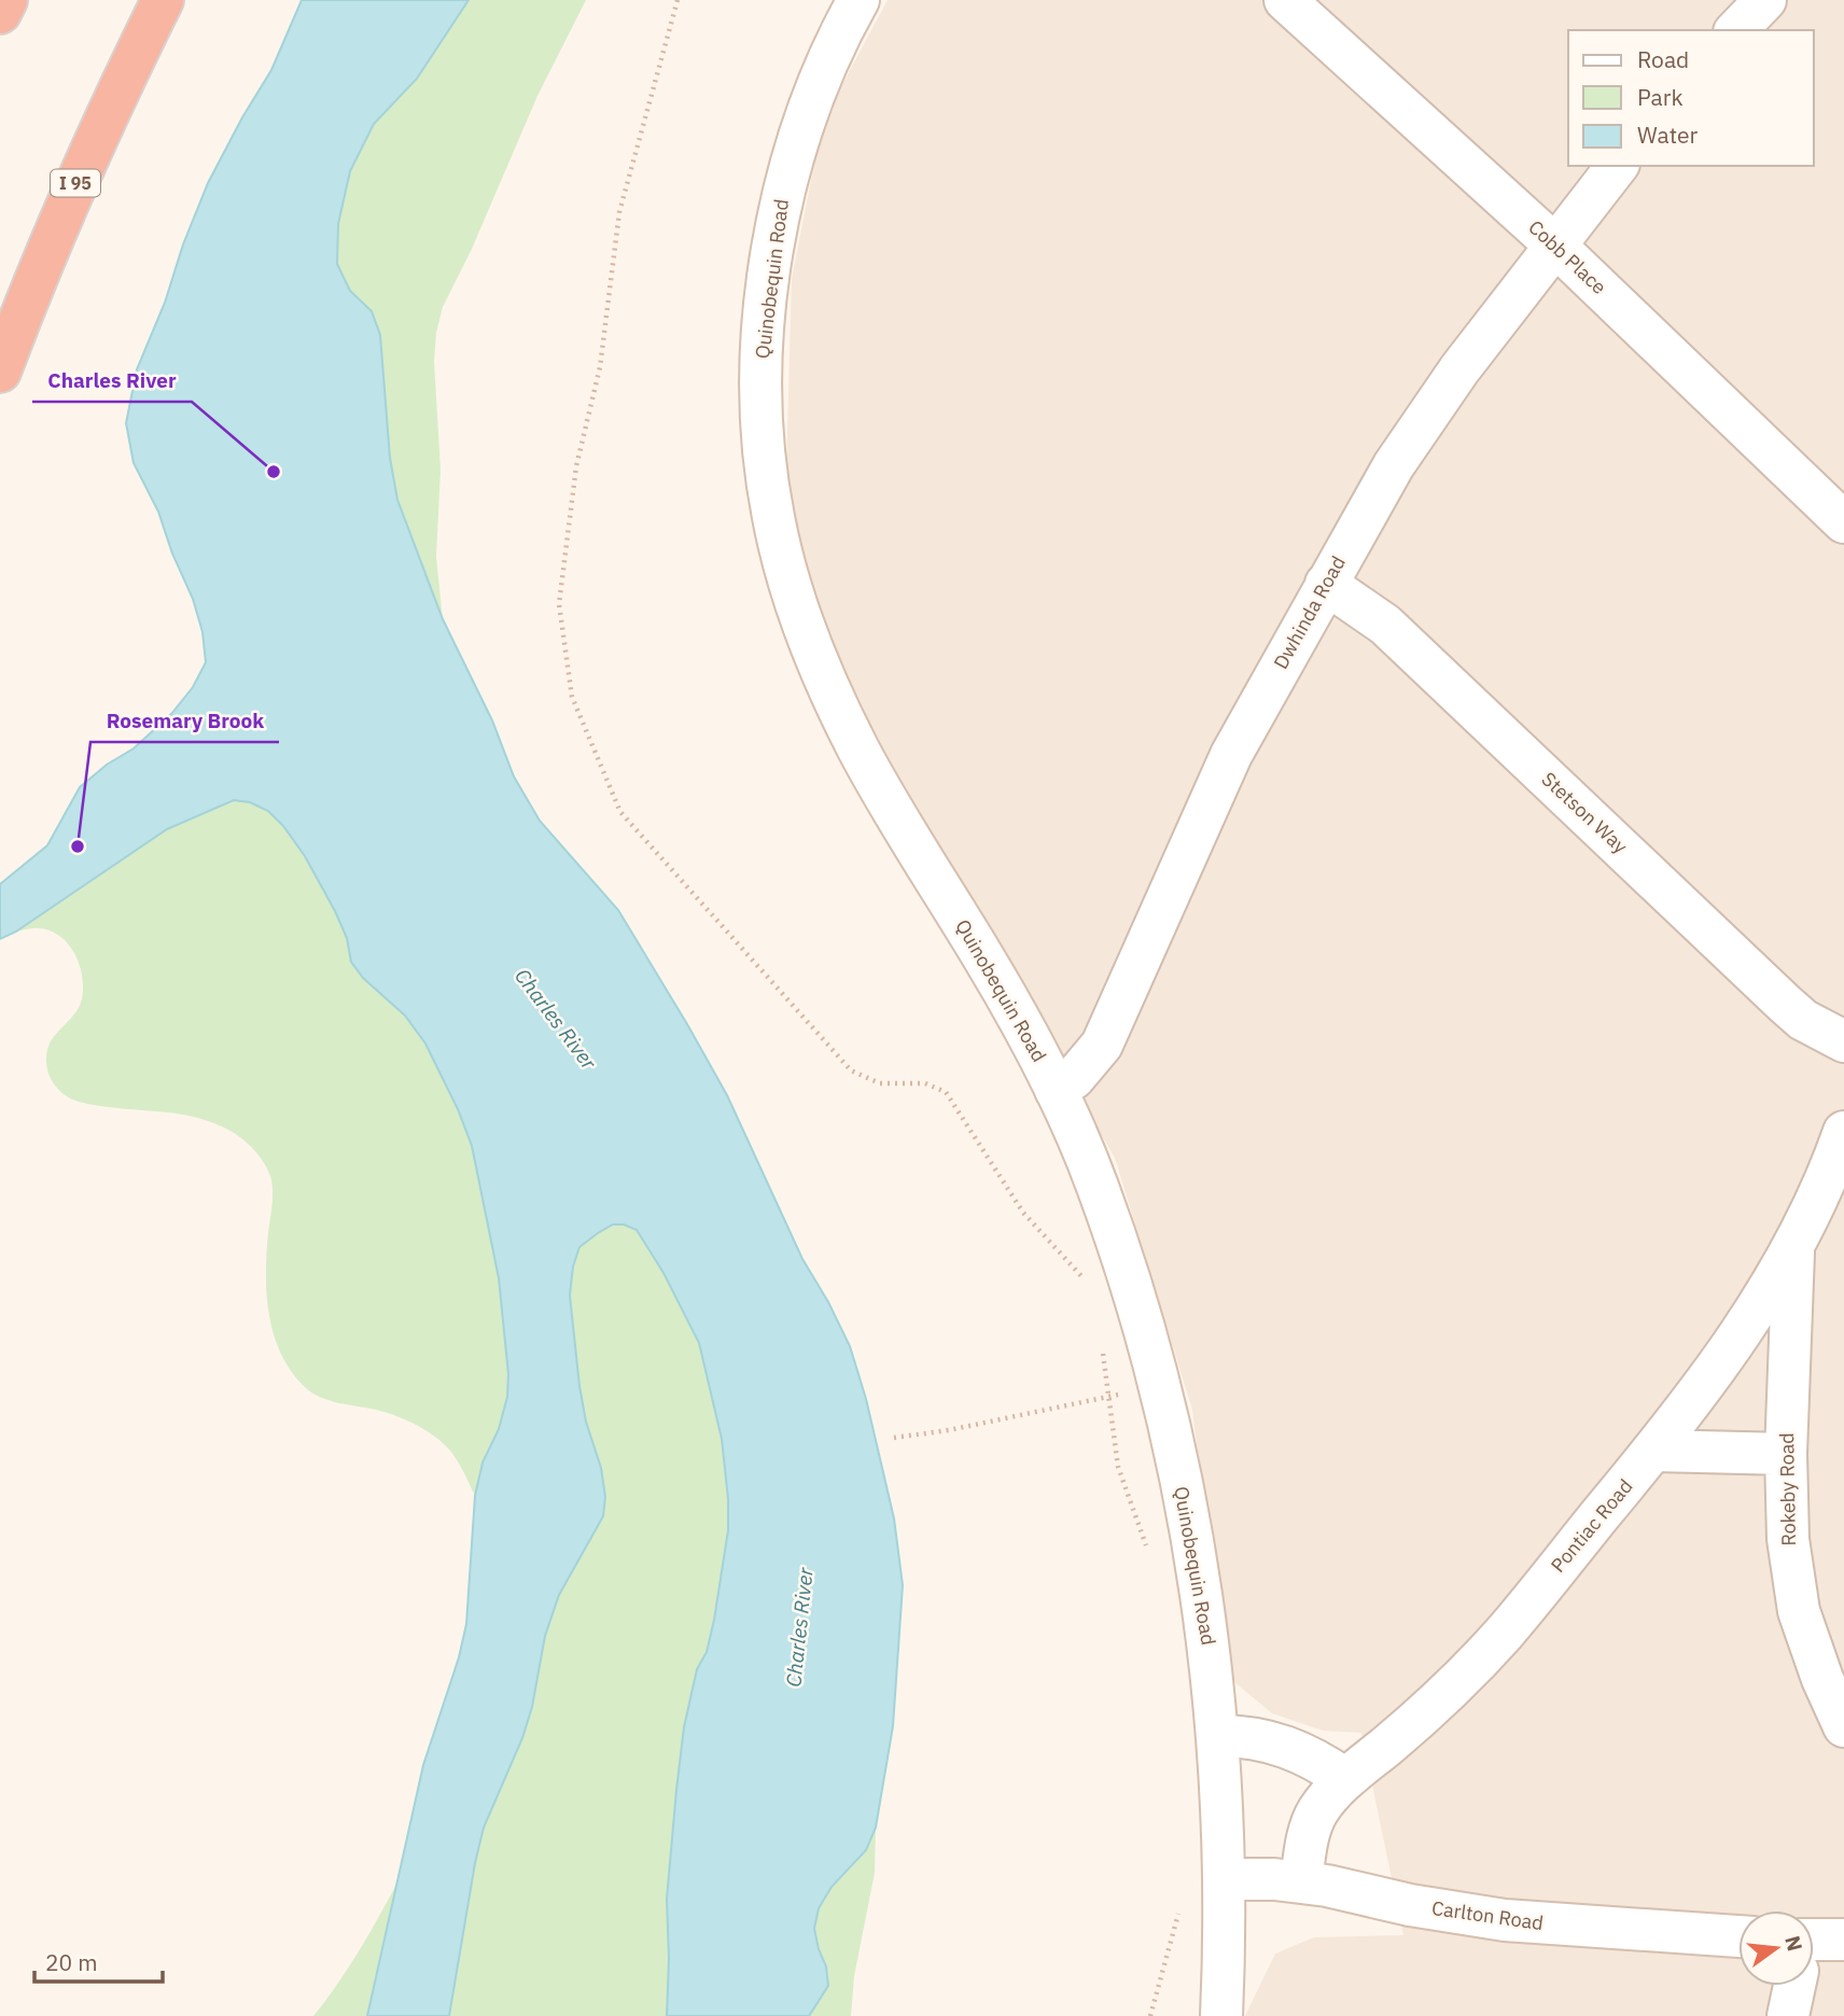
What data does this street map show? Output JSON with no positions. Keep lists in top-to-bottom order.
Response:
{
  "streets": {
    "highway": ["I 95"],
    "street": [
      "Cobb Place",
      "Quinobequin Road",
      "Dwhinda Road",
      "Stetson Way",
      "Rokeby Road",
      "Pontiac Road",
      "Carlton Road"
    ]
  },
  "crossings": [
    ["Cobb Place", "Dwhinda Road"],
    ["Quinobequin Road", "Dwhinda Road"],
    ["Quinobequin Road", "Carlton Road"],
    ["Dwhinda Road", "Stetson Way"],
    ["Rokeby Road", "Pontiac Road"],
    ["Pontiac Road", "Carlton Road"]
  ],
  "water": ["Charles River"],
  "places": ["Charles River", "Rosemary Brook"],
  "legend": ["Road", "Park", "Water"],
  "scale_bar": "20 m",
  "north": "right"
}
